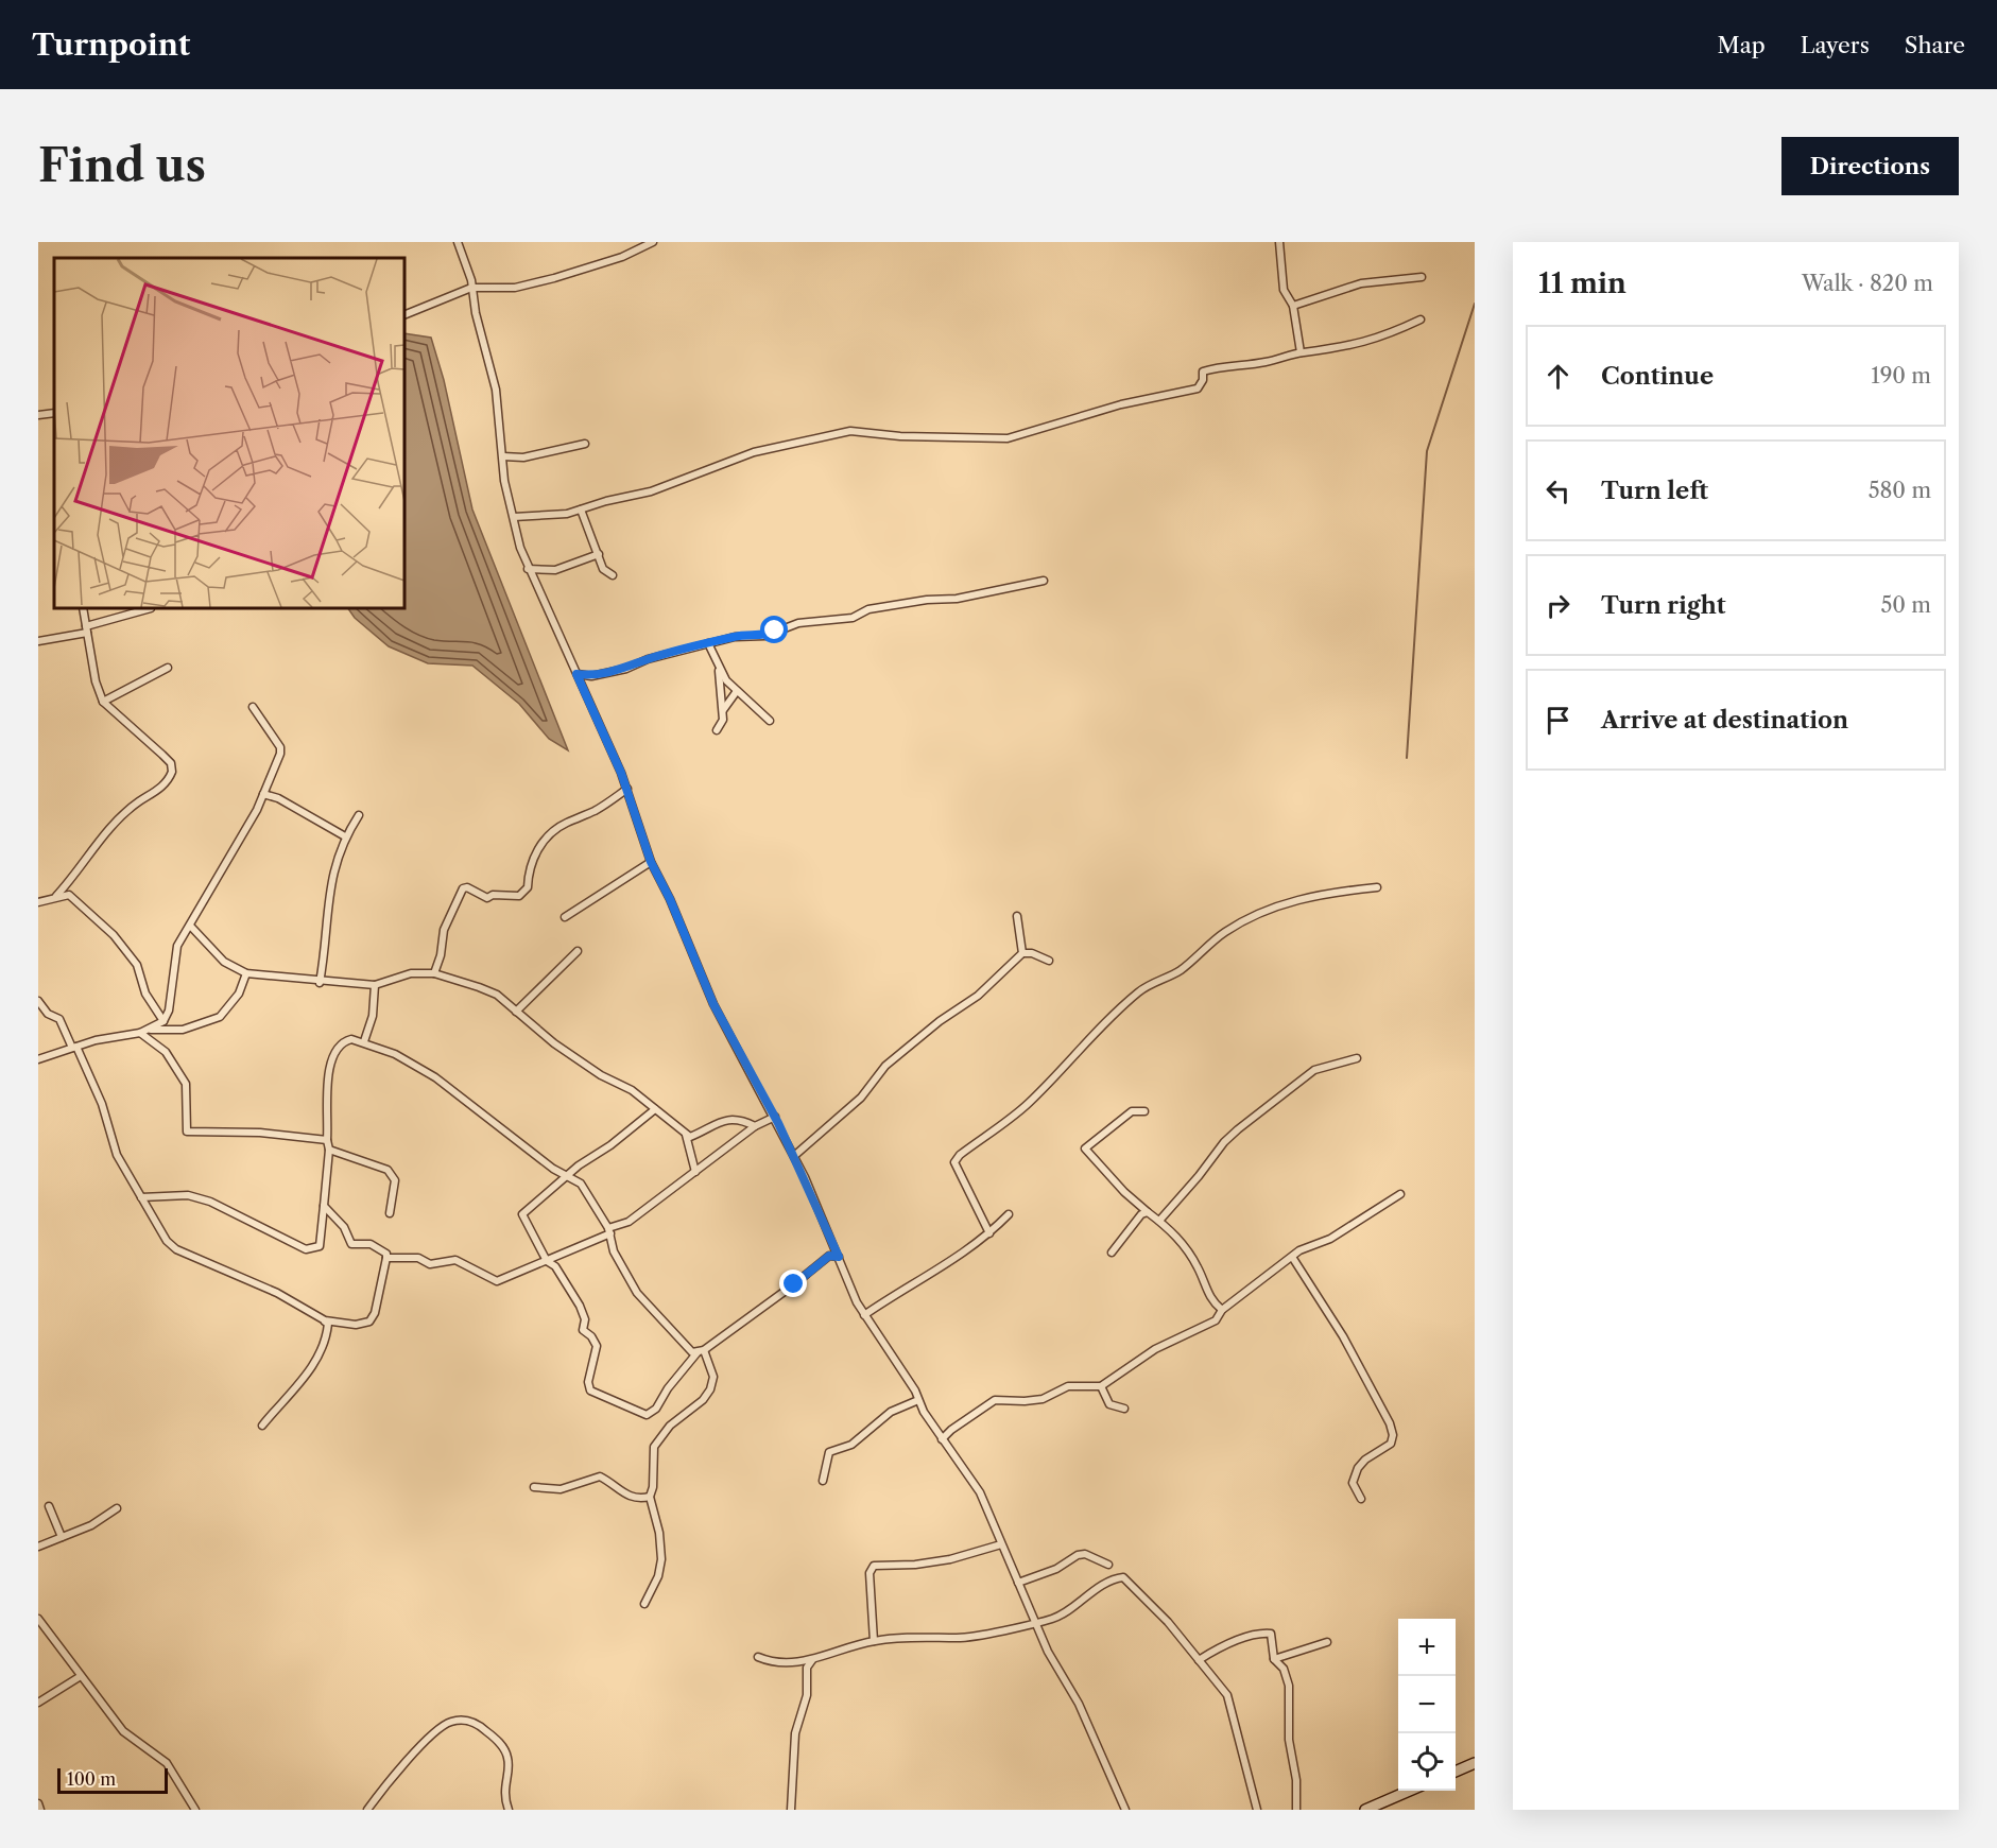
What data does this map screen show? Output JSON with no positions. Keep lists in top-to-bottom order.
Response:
{
  "scale_bar": "100 m",
  "page": {
    "header": "Turnpoint",
    "nav": ["Map", "Layers", "Share"],
    "buttons": "Directions",
    "title": "Find us",
    "heading": ["11 min", "Walk · 820 m"],
    "list": [
      ["Continue", "190 m"],
      ["Turn left", "580 m"],
      ["Turn right", "50 m"],
      "Arrive at destination"
    ],
    "map_buttons": ["+", "−"],
    "scale": "100 m"
  }
}
